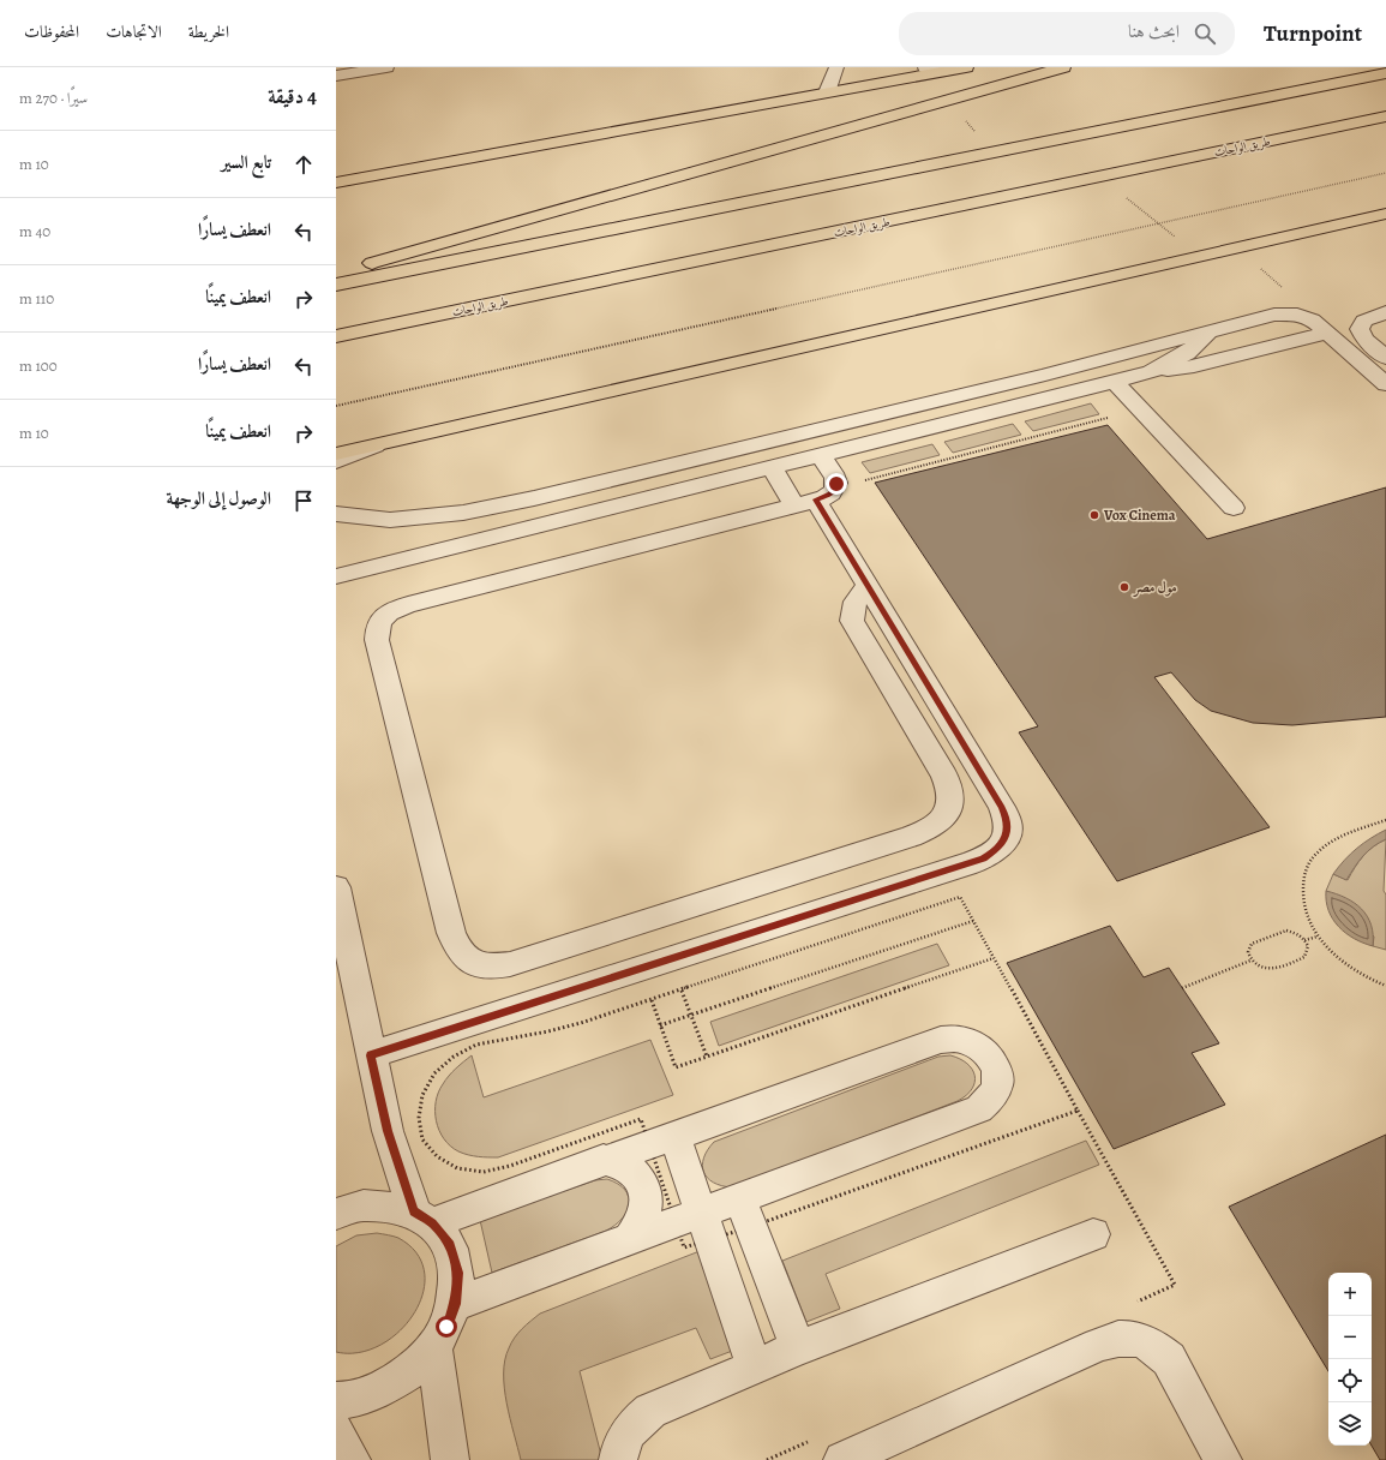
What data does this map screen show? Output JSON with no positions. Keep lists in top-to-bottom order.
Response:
{
  "streets": {
    "main road": ["طريق الواحات"]
  },
  "places": ["Vox Cinema", "مول مصر"],
  "page": {
    "header": "Turnpoint",
    "search": "ابحث هنا",
    "nav": ["الخريطة", "الاتجاهات", "المحفوظات"],
    "heading": ["4 دقيقة", "سيرًا · 270 m"],
    "list": [
      ["تابع السير", "10 m"],
      ["انعطف يسارًا", "40 m"],
      ["انعطف يمينًا", "110 m"],
      ["انعطف يسارًا", "100 m"],
      ["انعطف يمينًا", "10 m"],
      "الوصول إلى الوجهة"
    ],
    "map_buttons": ["+", "−"]
  }
}
